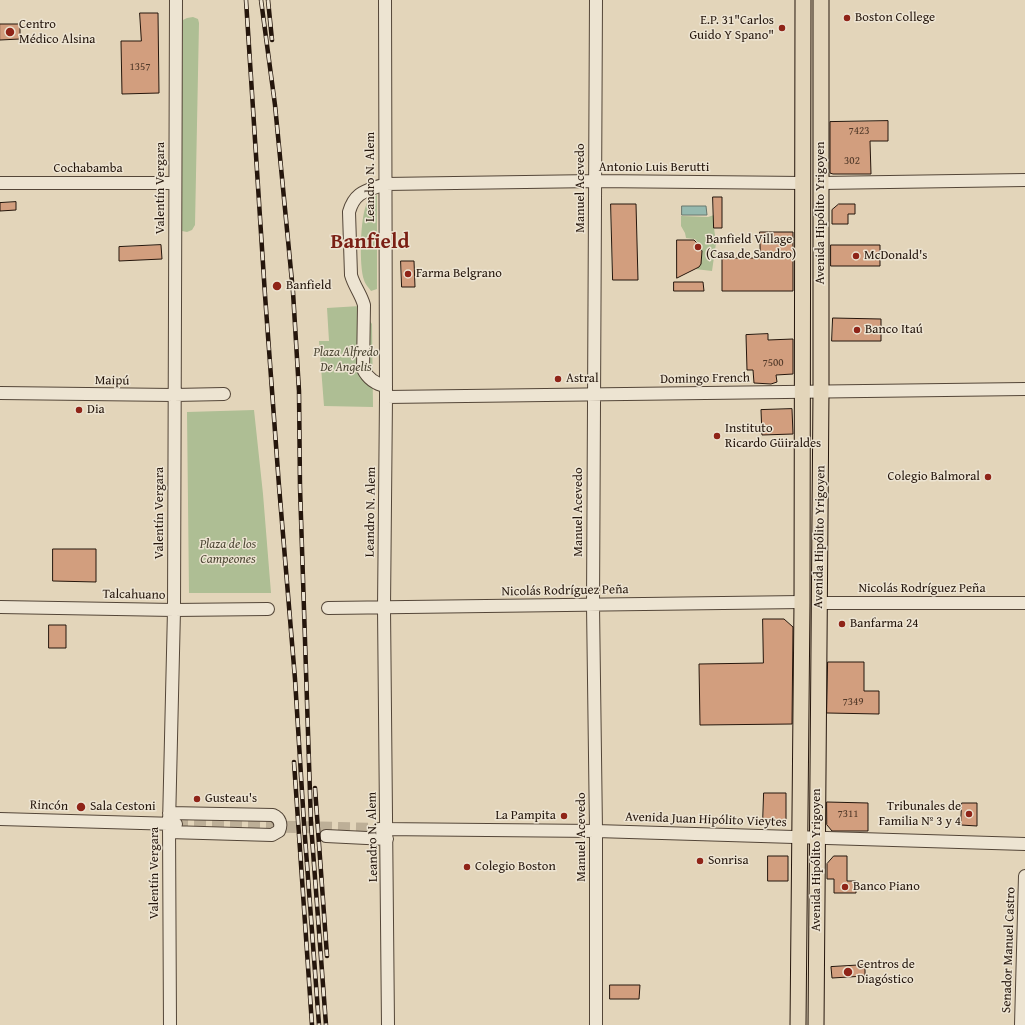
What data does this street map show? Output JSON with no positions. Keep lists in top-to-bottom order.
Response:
{
  "streets": {
    "main road": ["Avenida Hipólito Yrigoyen"],
    "street": [
      "Antonio Luis Berutti",
      "Cochabamba",
      "Leandro N. Alem",
      "Valentín Vergara",
      "Manuel Acevedo",
      "Domingo French",
      "Maipú",
      "Nicolás Rodríguez Peña",
      "Talcahuano",
      "Rincón",
      "Avenida Juan Hipólito Vieytes",
      "Senador Manuel Castro"
    ]
  },
  "crossings": [
    ["Antonio Luis Berutti", "Leandro N. Alem"],
    ["Antonio Luis Berutti", "Manuel Acevedo"],
    ["Antonio Luis Berutti", "Avenida Hipólito Yrigoyen"],
    ["Cochabamba", "Valentín Vergara"],
    ["Leandro N. Alem", "Domingo French"],
    ["Leandro N. Alem", "Nicolás Rodríguez Peña"],
    ["Leandro N. Alem", "Avenida Juan Hipólito Vieytes"],
    ["Valentín Vergara", "Maipú"],
    ["Valentín Vergara", "Talcahuano"],
    ["Valentín Vergara", "Rincón"],
    ["Manuel Acevedo", "Domingo French"],
    ["Manuel Acevedo", "Nicolás Rodríguez Peña"],
    ["Manuel Acevedo", "Avenida Juan Hipólito Vieytes"],
    ["Avenida Hipólito Yrigoyen", "Domingo French"],
    ["Avenida Hipólito Yrigoyen", "Nicolás Rodríguez Peña"],
    ["Avenida Hipólito Yrigoyen", "Avenida Juan Hipólito Vieytes"]
  ],
  "districts": ["Banfield"],
  "parks": ["Plaza Alfredo De Angelis", "Plaza de los Campeones"],
  "places": [
    "Boston College",
    "E.P. 31\"Carlos Guido Y Spano\"",
    "Centro Médico Alsina",
    "Banfield Village (Casa de Sandro)",
    "McDonald's",
    "Farma Belgrano",
    "Banfield",
    "Banco Itaú",
    "Astral",
    "Dia",
    "Instituto Ricardo Güiraldes",
    "Colegio Balmoral",
    "Banfarma 24",
    "Gusteau's",
    "Sala Cestoni",
    "Tribunales de Familia Nº 3 y 4",
    "La Pampita",
    "Sonrisa",
    "Colegio Boston",
    "Banco Piano",
    "Centros de Diagóstico"
  ],
  "house_numbers": [
    "1357",
    "7423",
    "302",
    "7500",
    "7349",
    "7311"
  ]
}
